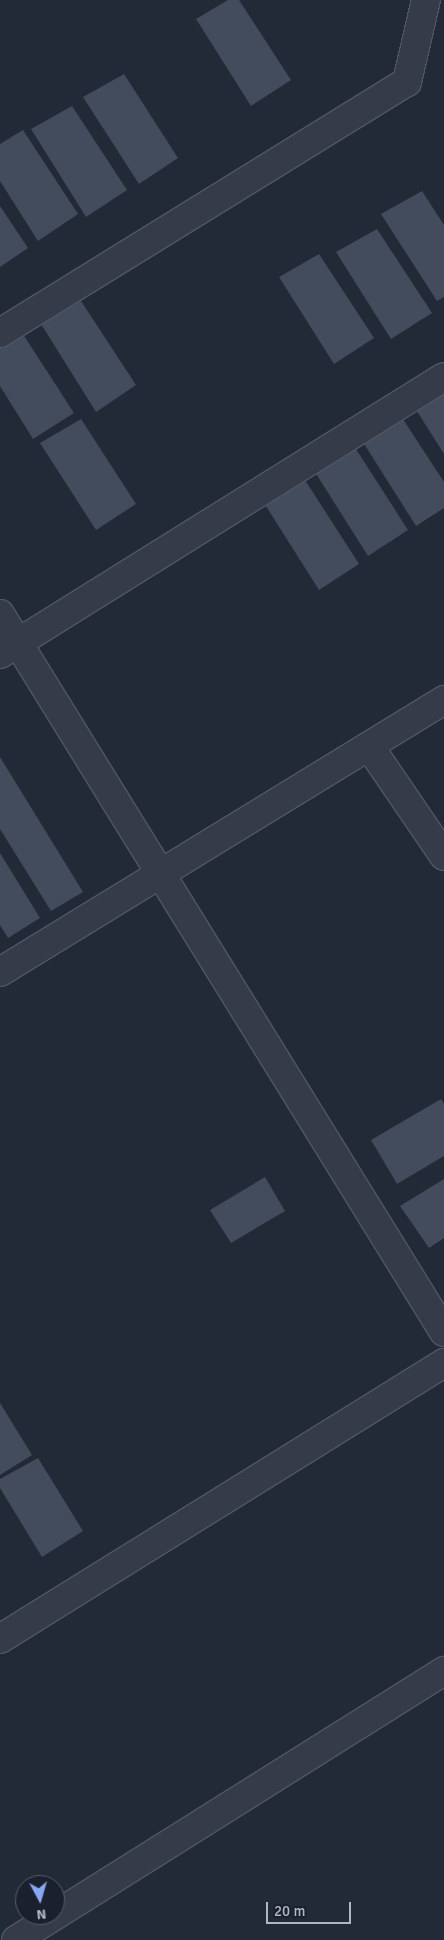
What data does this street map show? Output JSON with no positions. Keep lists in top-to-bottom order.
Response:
{
  "scale_bar": "20 m",
  "north": "bottom"
}
